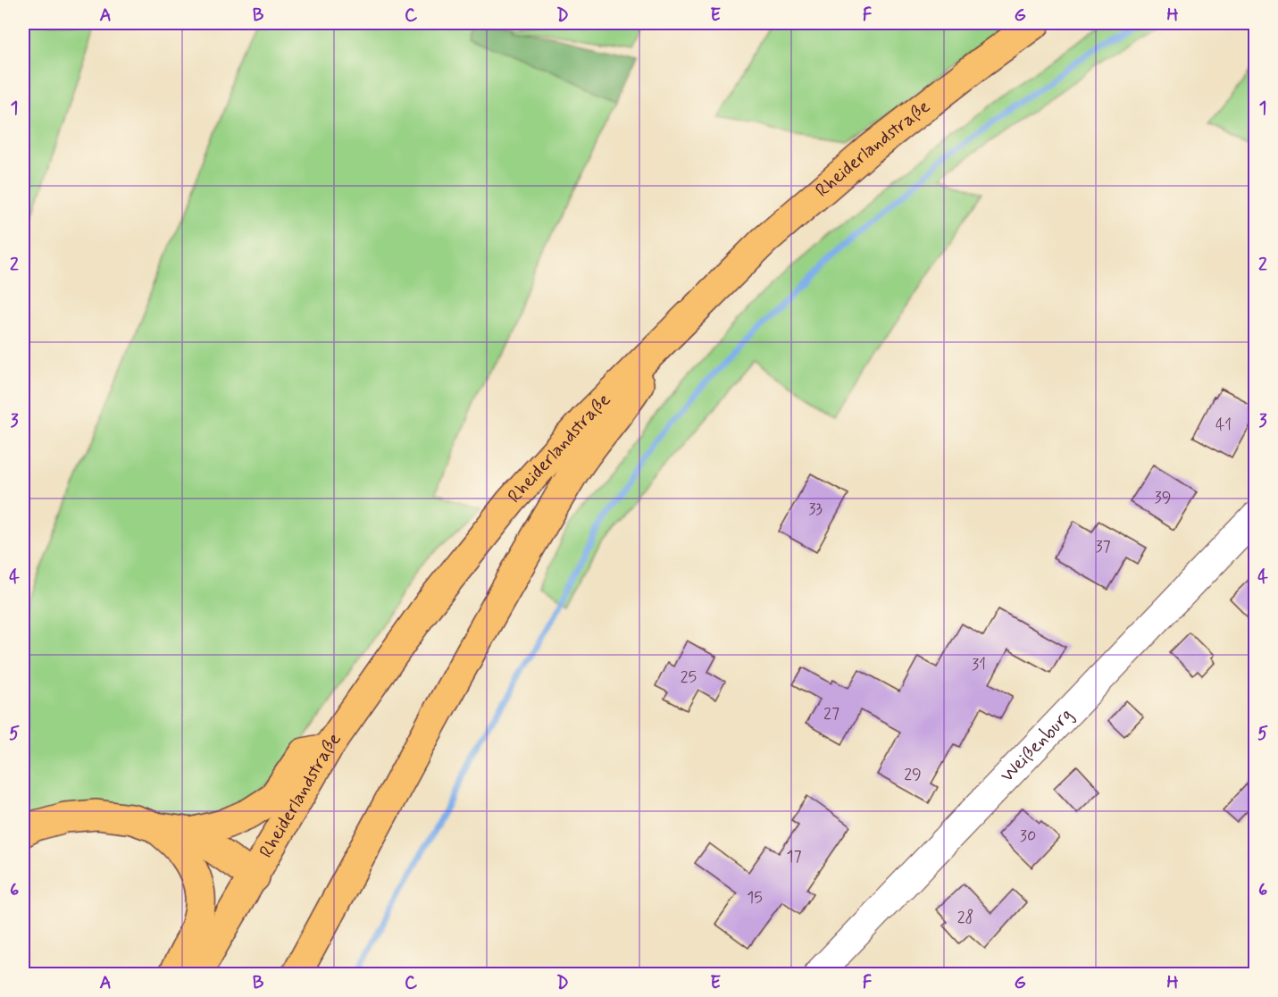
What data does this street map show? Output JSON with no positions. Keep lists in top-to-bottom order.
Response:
{
  "streets": {
    "main road": ["Rheiderlandstraße"],
    "street": ["Weißenburg"]
  },
  "house_numbers": [
    "41",
    "39",
    "33",
    "37",
    "31",
    "25",
    "27",
    "29",
    "30",
    "17",
    "15",
    "28"
  ],
  "grid": {
    "columns": [
      "A",
      "B",
      "C",
      "D",
      "E",
      "F",
      "G",
      "H"
    ],
    "rows": [
      "1",
      "2",
      "3",
      "4",
      "5",
      "6"
    ]
  }
}
